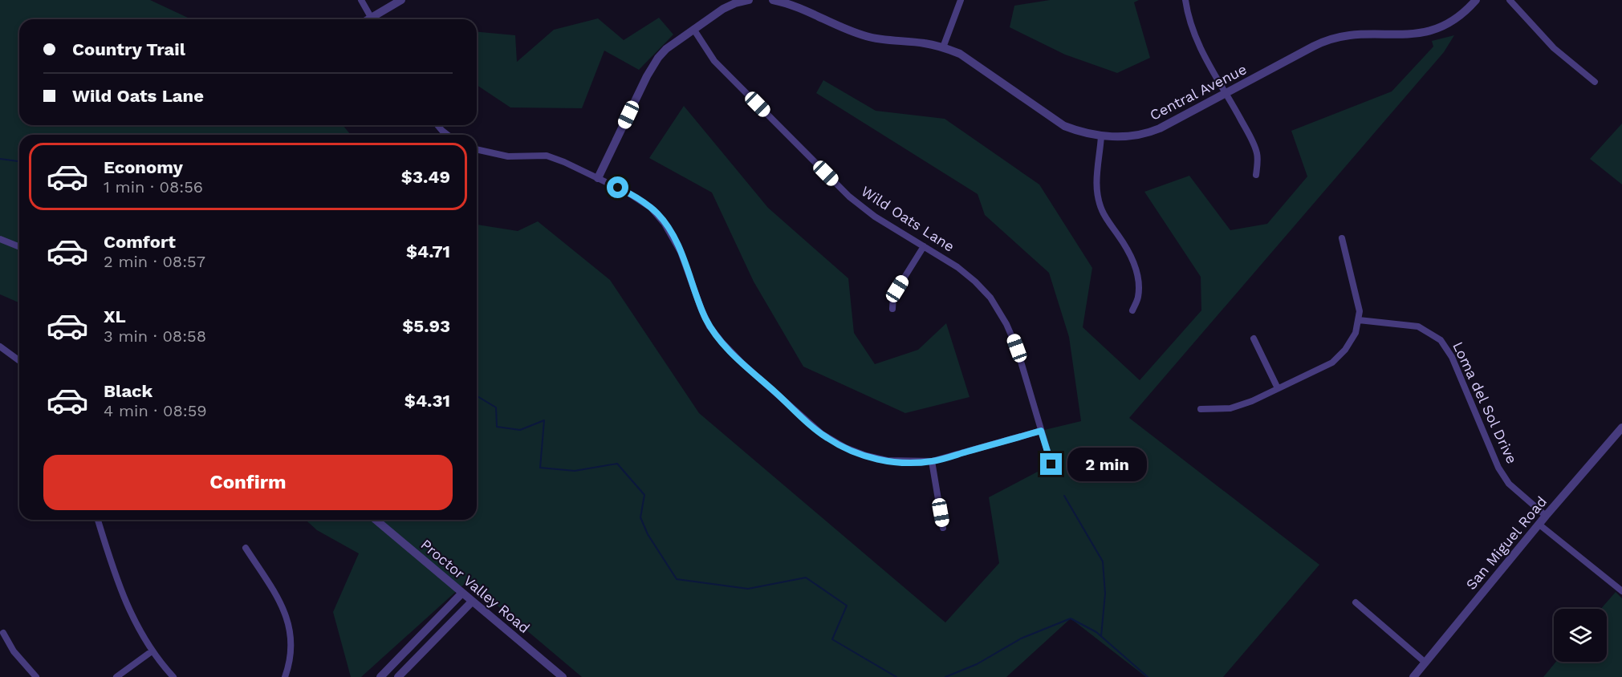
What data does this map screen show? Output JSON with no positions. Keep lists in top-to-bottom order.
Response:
{
  "streets": {
    "street": [
      "Central Avenue",
      "Wild Oats Lane",
      "Loma del Sol Drive",
      "San Miguel Road",
      "Proctor Valley Road"
    ]
  },
  "crossings": [
    ["Loma del Sol Drive", "San Miguel Road"]
  ],
  "page": {
    "banner": ["Country Trail", "Wild Oats Lane"],
    "list": [
      {
        "name": "Economy",
        "note": "1 min · 08:56",
        "value": "$3.49"
      },
      {
        "name": "Comfort",
        "note": "2 min · 08:57",
        "value": "$4.71"
      },
      {
        "name": "XL",
        "note": "3 min · 08:58",
        "value": "$5.93"
      },
      {
        "name": "Black",
        "note": "4 min · 08:59",
        "value": "$4.31"
      }
    ],
    "buttons": "Confirm",
    "bubble": "2 min"
  }
}
